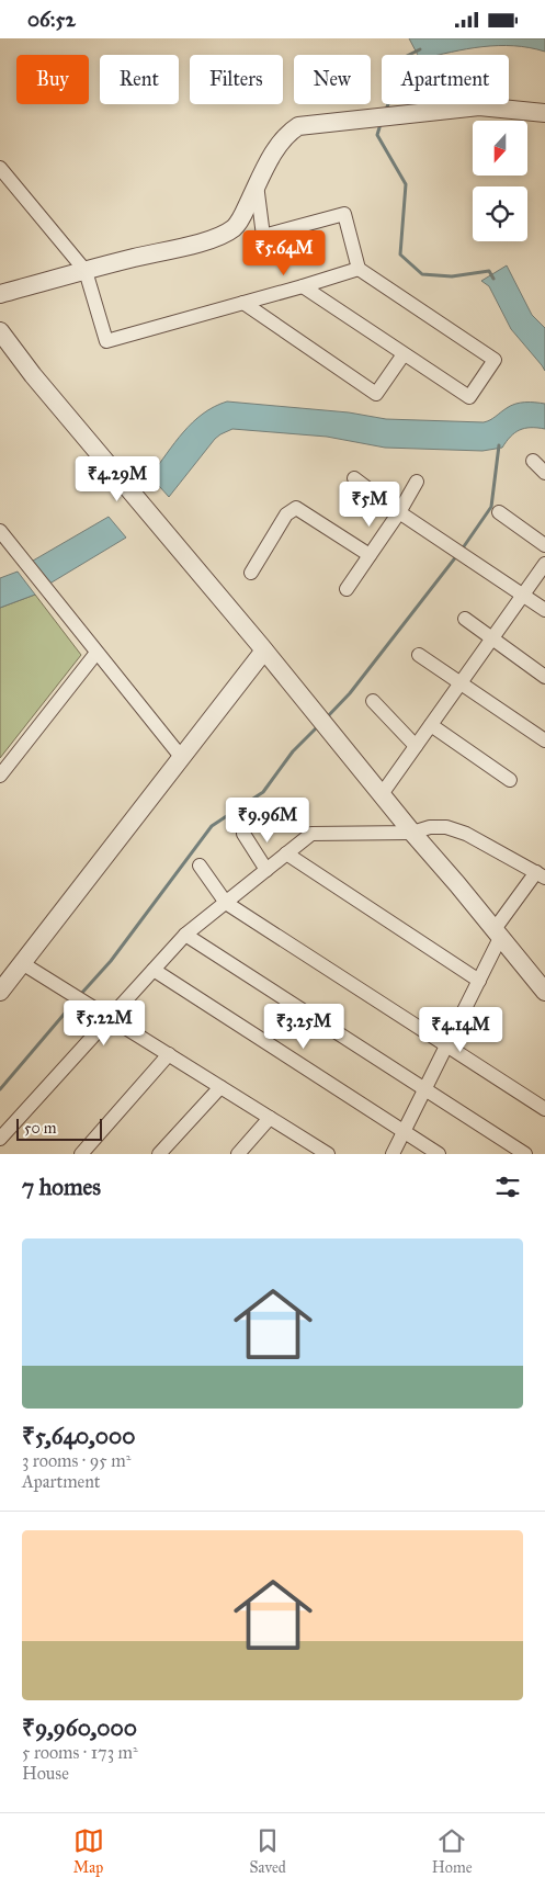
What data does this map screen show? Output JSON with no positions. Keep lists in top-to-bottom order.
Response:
{
  "scale_bar": "50 m",
  "north": "bottom",
  "page": {
    "status": "06:52",
    "chip": [
      "Buy",
      "Rent",
      "Filters",
      "New",
      "Apartment"
    ],
    "price": [
      "₹5.64M",
      "₹4.29M",
      "₹5M",
      "₹9.96M",
      "₹5.22M",
      "₹3.25M",
      "₹4.14M"
    ],
    "scale": "50 m",
    "heading": "7 homes",
    "list": [
      {
        "name": "₹5,640,000",
        "note": "3 rooms · 95 m² · Apartment"
      },
      {
        "name": "₹9,960,000",
        "note": "5 rooms · 173 m² · House"
      }
    ],
    "tabs": ["Map", "Saved", "Home"]
  }
}
